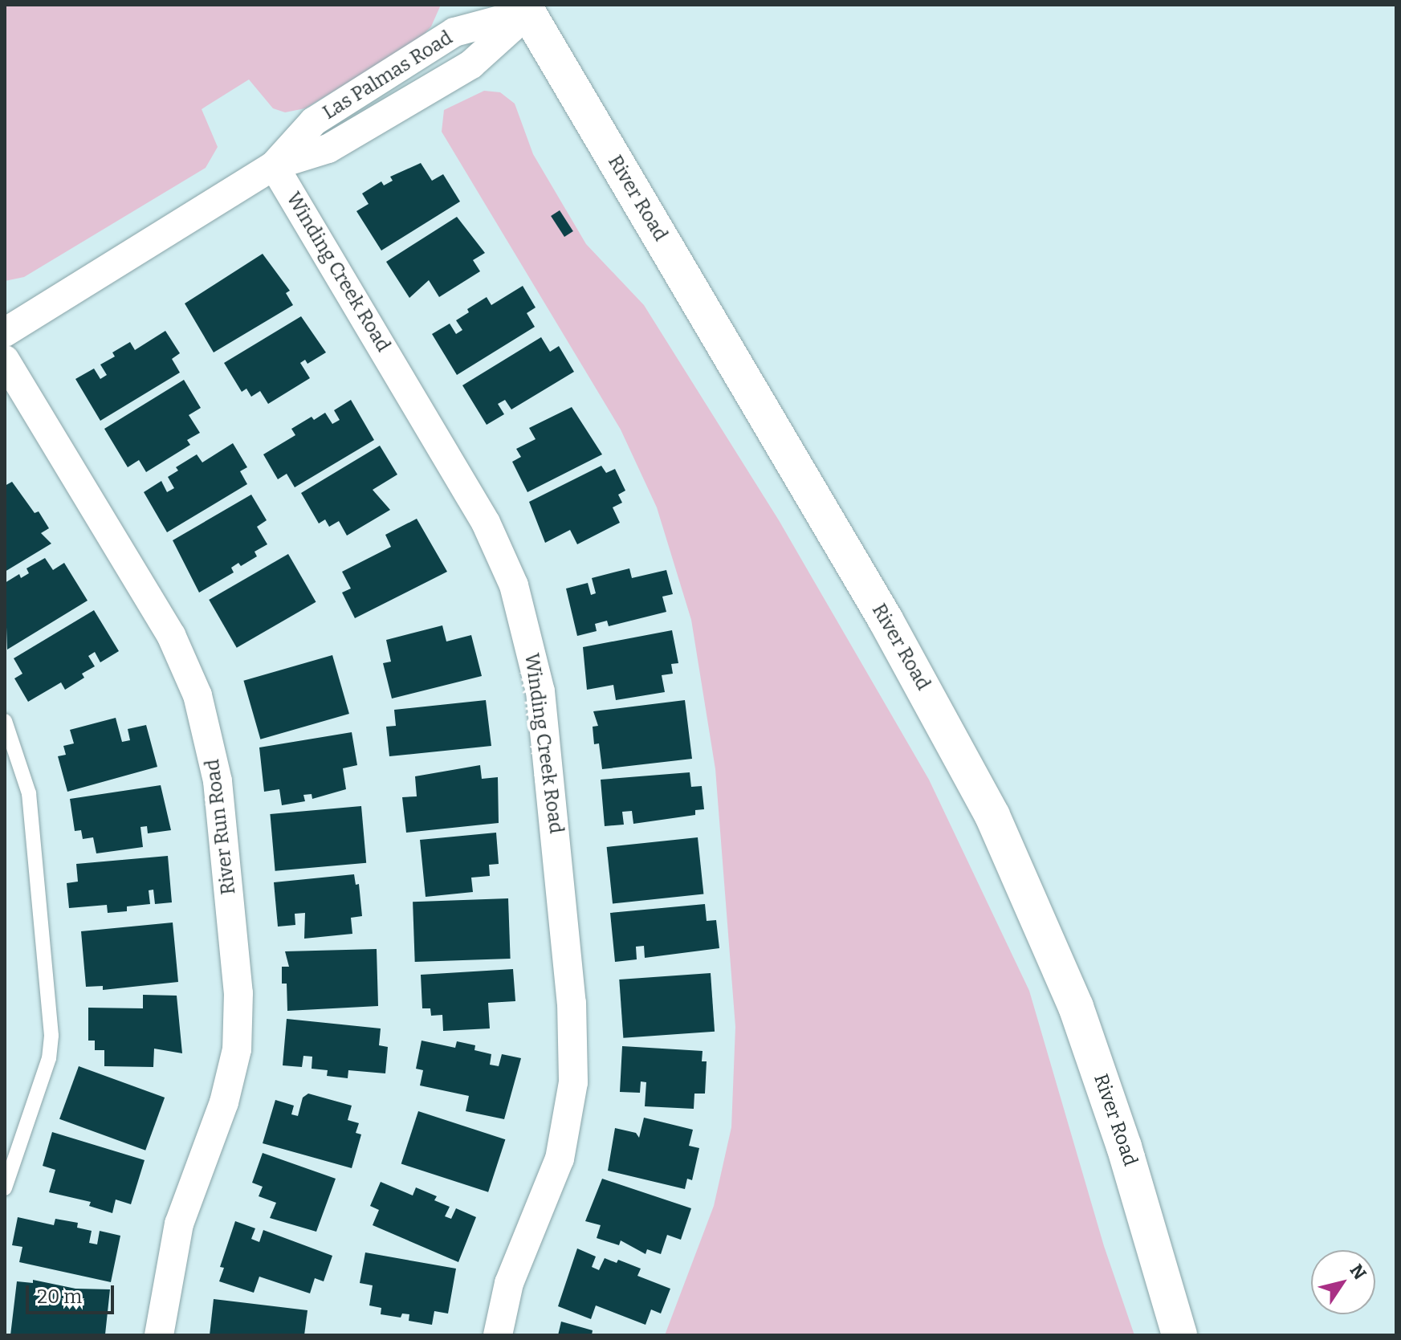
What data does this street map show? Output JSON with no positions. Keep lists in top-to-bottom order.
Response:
{
  "streets": {
    "main road": ["River Road"],
    "street": ["Las Palmas Road", "Winding Creek Road", "River Run Road"]
  },
  "crossings": [
    ["Las Palmas Road", "River Road"],
    ["Las Palmas Road", "Winding Creek Road"]
  ],
  "scale_bar": "20 m",
  "north": "top right"
}
